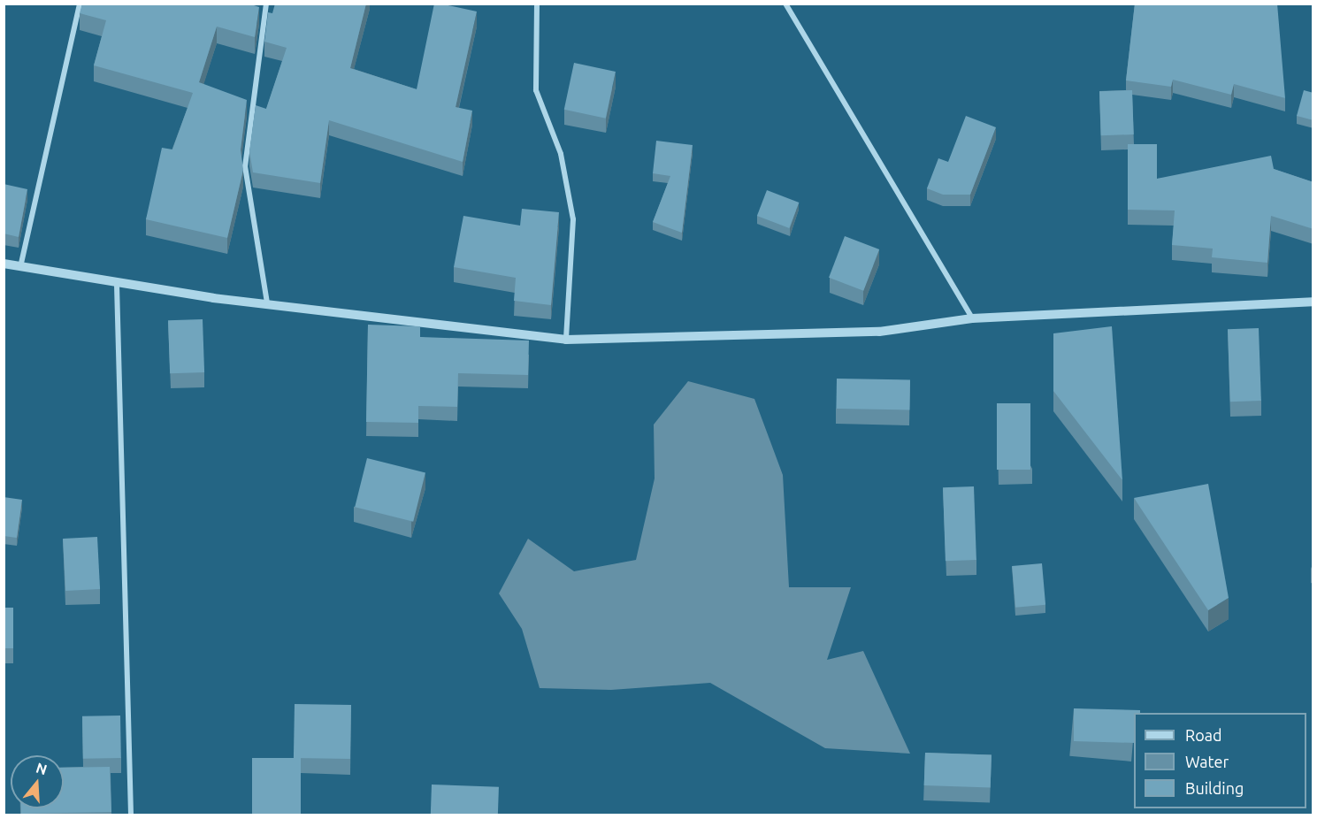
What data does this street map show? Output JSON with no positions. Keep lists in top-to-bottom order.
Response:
{
  "legend": ["Road", "Water", "Building"],
  "north": "top"
}
